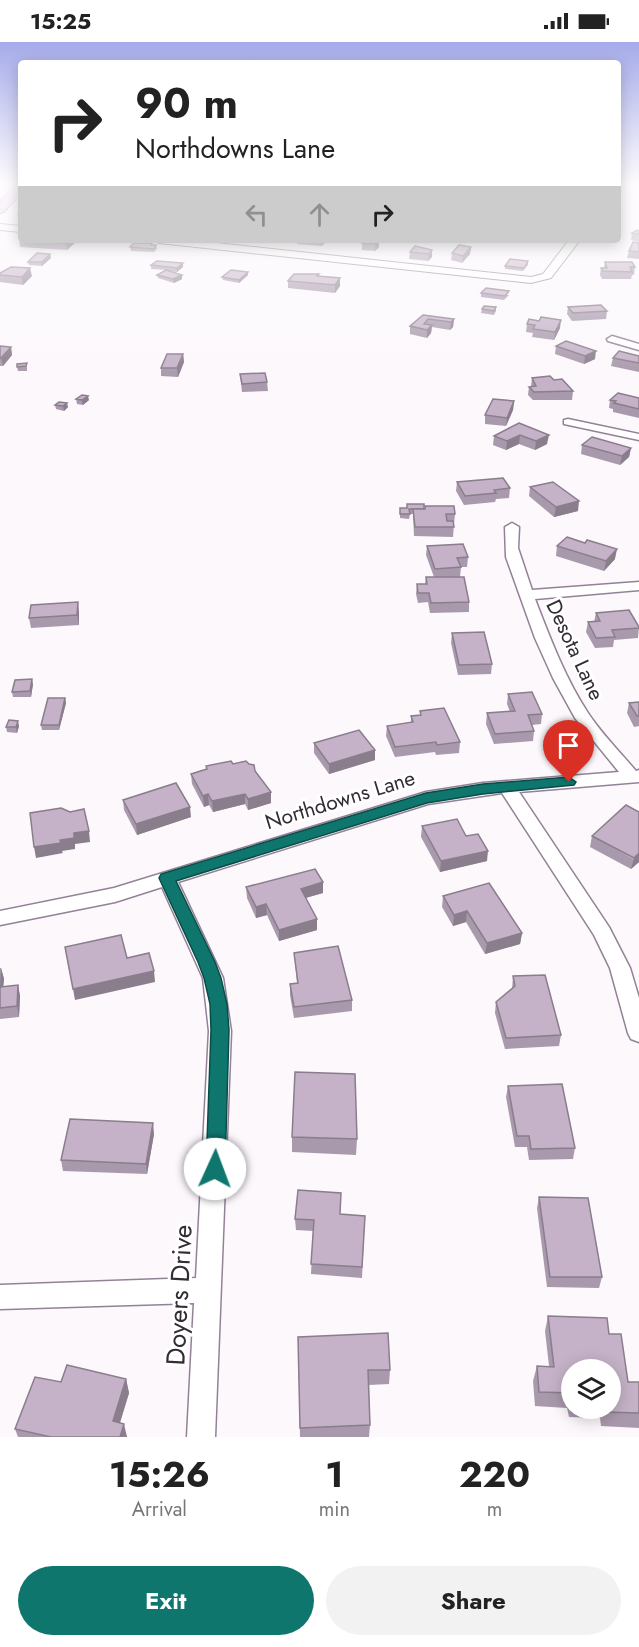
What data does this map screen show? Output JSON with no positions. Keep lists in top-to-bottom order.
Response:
{
  "streets": {
    "street": ["Desota Lane", "Northdowns Lane", "Doyers Drive"]
  },
  "crossings": [
    ["Desota Lane", "Northdowns Lane"],
    ["Northdowns Lane", "Doyers Drive"]
  ],
  "page": {
    "status": "15:25",
    "turn": ["90 m", "Northdowns Lane"],
    "eta": [
      "15:26",
      "Arrival",
      "1",
      "min",
      "220",
      "m"
    ],
    "buttons": ["Exit", "Share"]
  }
}
